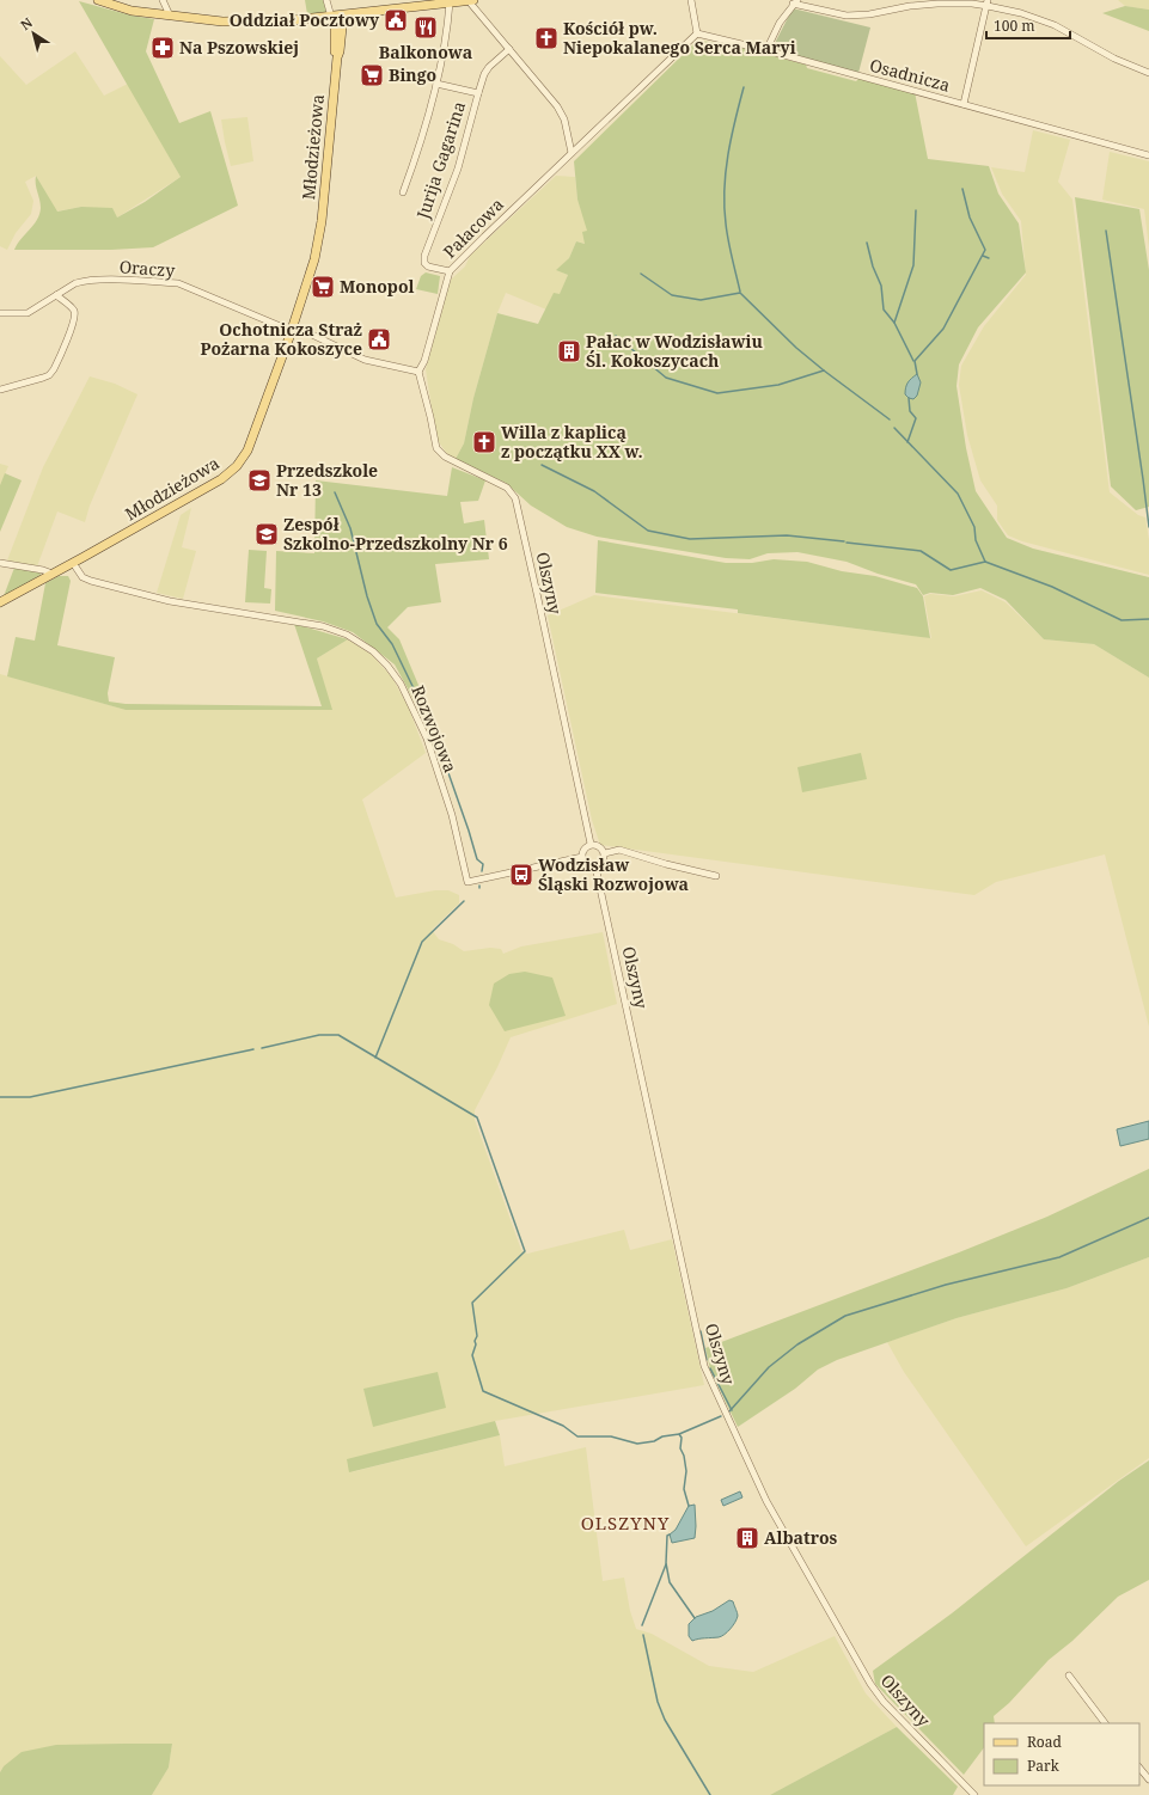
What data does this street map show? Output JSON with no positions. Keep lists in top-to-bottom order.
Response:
{
  "streets": {
    "main road": ["Młodzieżowa"],
    "street": [
      "Osadnicza",
      "Jurija Gagarina",
      "Pałacowa",
      "Oraczy",
      "Olszyny",
      "Rozwojowa"
    ]
  },
  "crossings": [
    ["Osadnicza", "Pałacowa"],
    ["Młodzieżowa", "Oraczy"],
    ["Młodzieżowa", "Rozwojowa"],
    ["Jurija Gagarina", "Pałacowa"],
    ["Pałacowa", "Oraczy"],
    ["Pałacowa", "Olszyny"],
    ["Oraczy", "Olszyny"],
    ["Olszyny", "Rozwojowa"]
  ],
  "districts": ["OLSZYNY"],
  "places": {
    "public building": ["Oddział Pocztowy", "Ochotnicza Straż Pożarna Kokoszyce"],
    "restaurant": ["Balkonowa"],
    "church": ["Kościół pw. Niepokalanego Serca Maryi", "Willa z kaplicą z początku XX w."],
    "pharmacy": ["Na Pszowskiej"],
    "supermarket": ["Bingo", "Monopol"],
    "building": ["Pałac w Wodzisławiu Śl. Kokoszycach", "Albatros"],
    "school or university": ["Przedszkole Nr 13", "Zespół Szkolno-Przedszkolny Nr 6"],
    "bus stop": ["Wodzisław Śląski Rozwojowa"]
  },
  "legend": ["Road", "Park"],
  "scale_bar": "100 m",
  "north": "top left"
}
